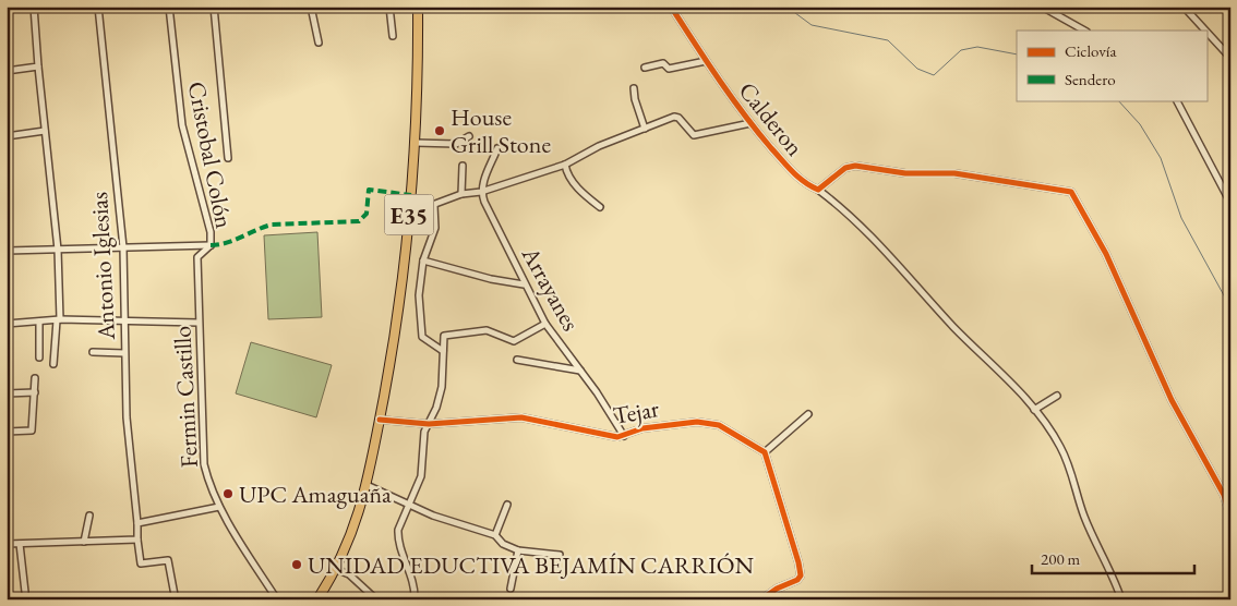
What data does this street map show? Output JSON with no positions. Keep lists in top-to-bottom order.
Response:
{
  "streets": {
    "highway": ["E35"],
    "street": [
      "Calderon",
      "Cristobal Colón",
      "Antonio Iglesias",
      "Arrayanes",
      "Fermin Castillo",
      "Tejar"
    ]
  },
  "crossings": [
    ["E35", "Tejar"],
    ["Arrayanes", "Tejar"]
  ],
  "places": ["House Grill Stone", "UPC Amaguaña", "UNIDAD EDUCTIVA BEJAMÍN CARRIÓN"],
  "legend": ["Ciclovía", "Sendero"],
  "scale_bar": "200 m"
}
